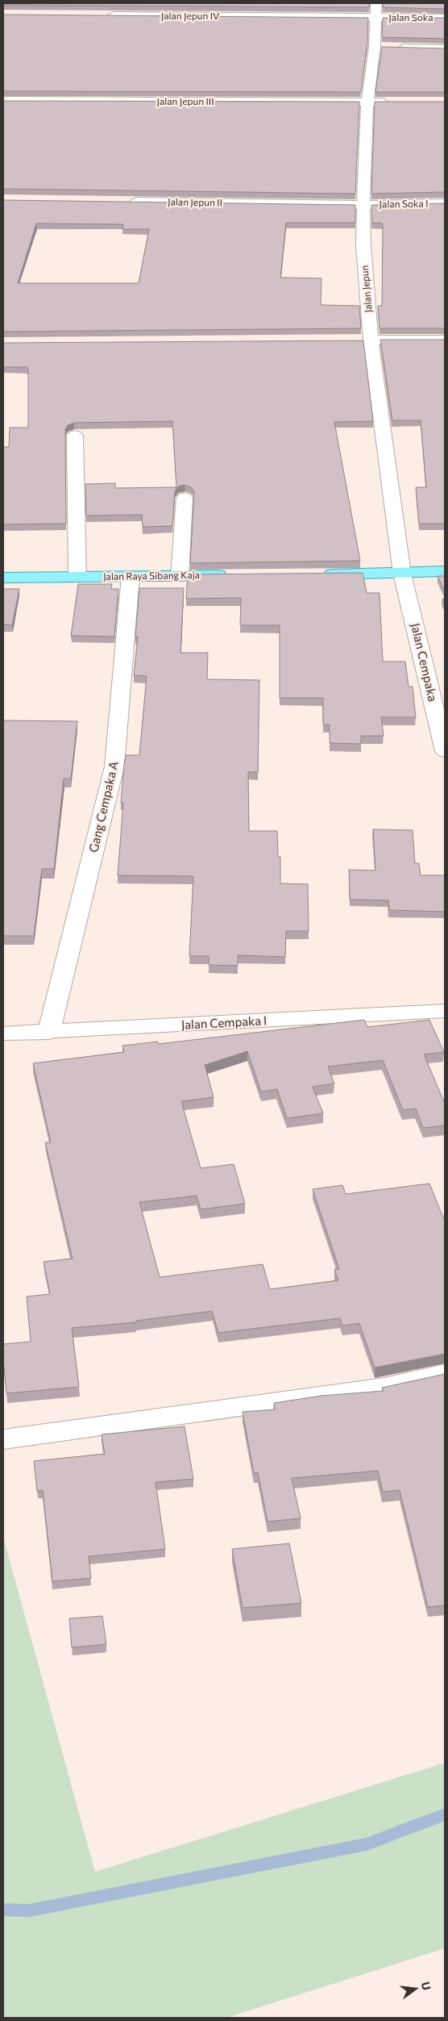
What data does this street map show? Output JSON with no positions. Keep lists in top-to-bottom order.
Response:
{
  "streets": {
    "main road": ["Jalan Raya Sibang Kaja"],
    "street": [
      "Jalan Jepun IV",
      "Jalan Soka",
      "Jalan Jepun III",
      "Jalan Jepun II",
      "Jalan Soka I",
      "Jalan Jepun",
      "Jalan Cempaka",
      "Gang Cempaka A",
      "Jalan Cempaka I"
    ]
  },
  "crossings": [
    ["Jalan Jepun IV", "Jalan Soka"],
    ["Jalan Jepun IV", "Jalan Jepun"],
    ["Jalan Soka", "Jalan Jepun"],
    ["Jalan Jepun III", "Jalan Jepun"],
    ["Jalan Jepun II", "Jalan Soka I"],
    ["Jalan Jepun II", "Jalan Jepun"],
    ["Jalan Soka I", "Jalan Jepun"],
    ["Jalan Jepun", "Jalan Cempaka"],
    ["Jalan Raya Sibang Kaja", "Gang Cempaka A"],
    ["Gang Cempaka A", "Jalan Cempaka I"]
  ],
  "north": "right"
}
